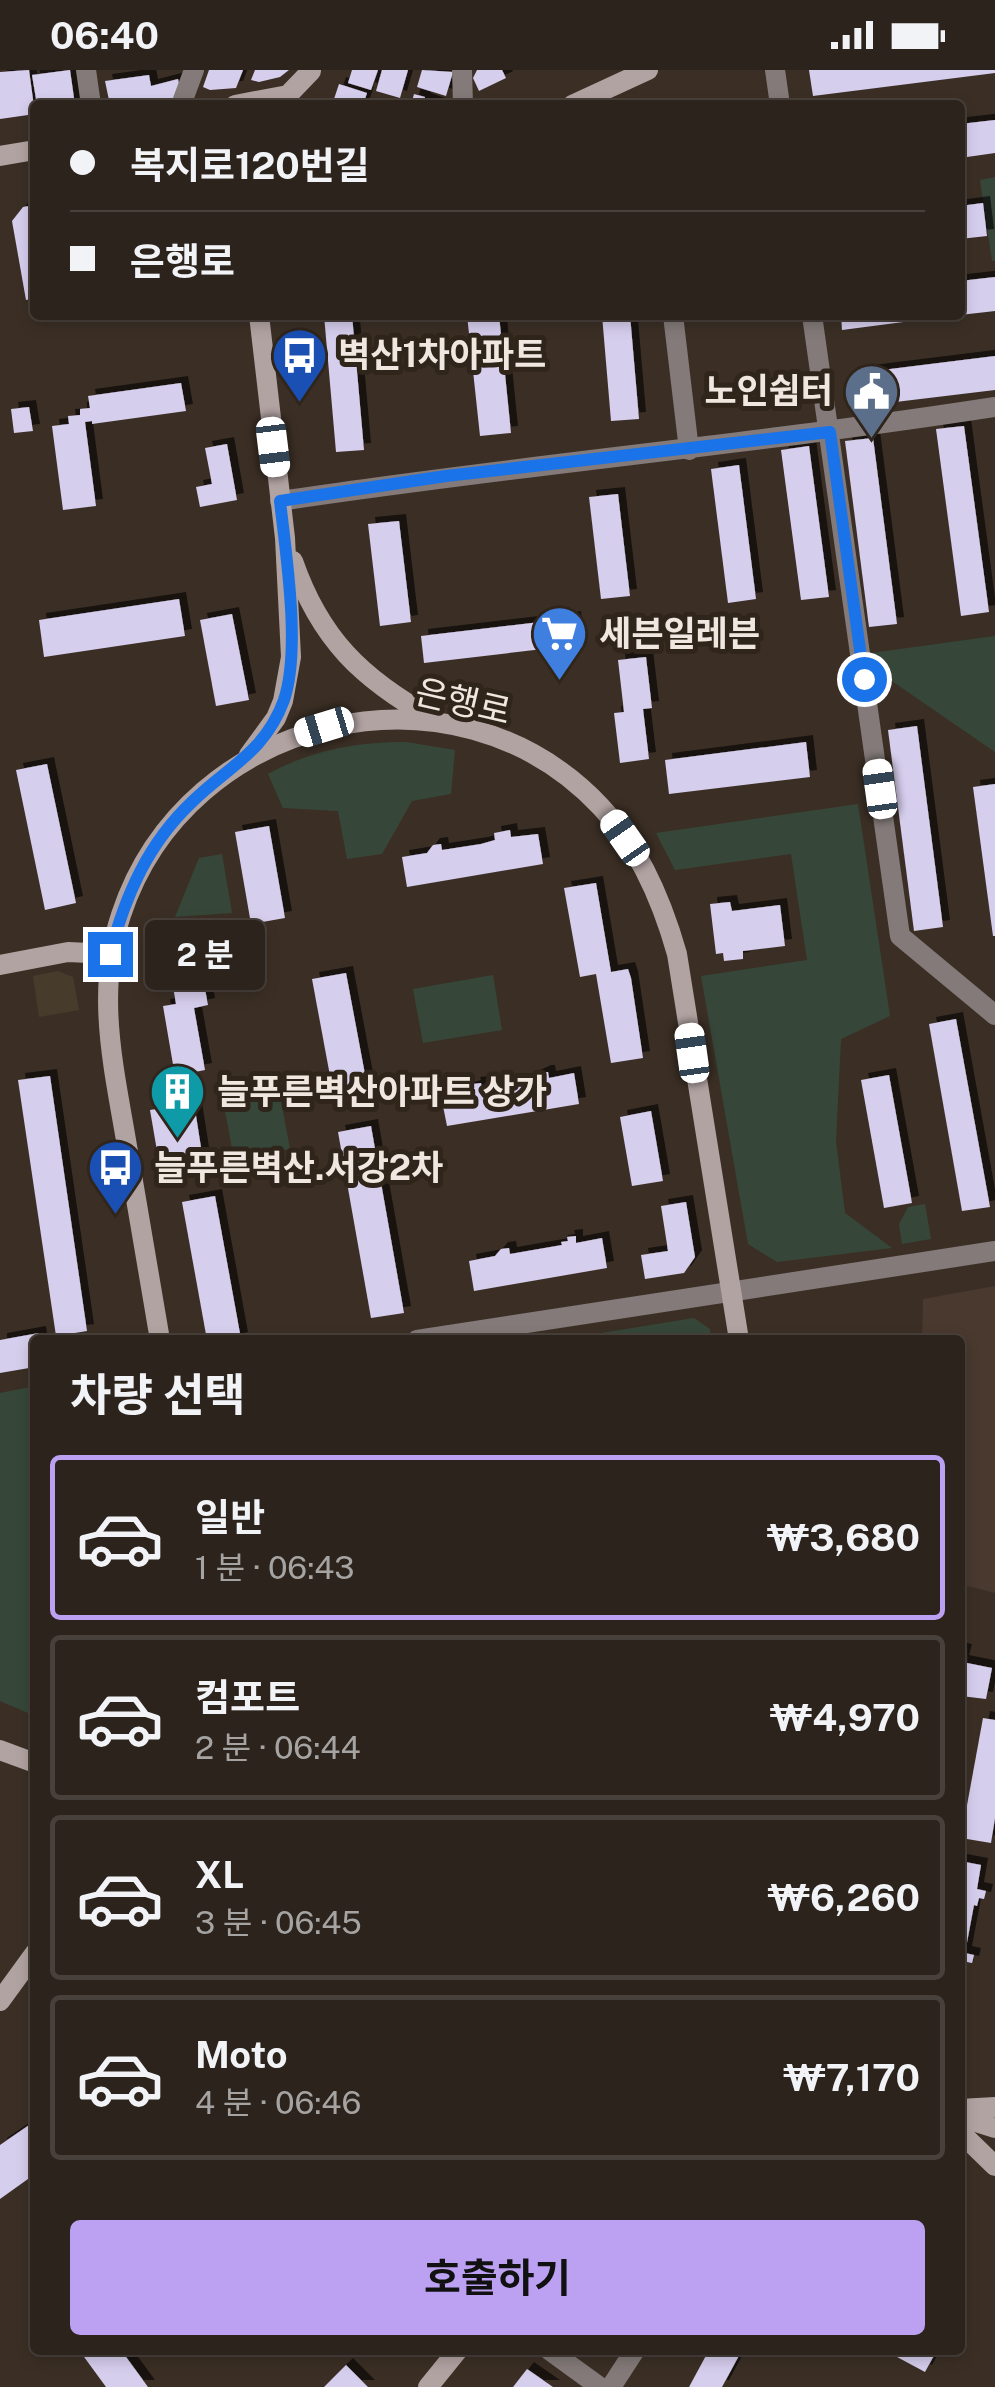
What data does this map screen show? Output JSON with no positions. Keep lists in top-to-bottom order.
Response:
{
  "streets": {
    "street": ["은행로"]
  },
  "places": {
    "bus stop": ["벽산1차아파트", "늘푸른벽산.서강2차"],
    "public building": ["노인쉼터"],
    "supermarket": ["세븐일레븐"],
    "building": ["늘푸른벽산아파트 상가"]
  },
  "page": {
    "status": "06:40",
    "banner": ["복지로120번길", "은행로"],
    "bubble": "2 분",
    "heading": "차량 선택",
    "list": [
      {
        "name": "일반",
        "note": "1 분 · 06:43",
        "value": "₩3,680"
      },
      {
        "name": "컴포트",
        "note": "2 분 · 06:44",
        "value": "₩4,970"
      },
      {
        "name": "XL",
        "note": "3 분 · 06:45",
        "value": "₩6,260"
      },
      {
        "name": "Moto",
        "note": "4 분 · 06:46",
        "value": "₩7,170"
      }
    ],
    "buttons": "호출하기"
  }
}
